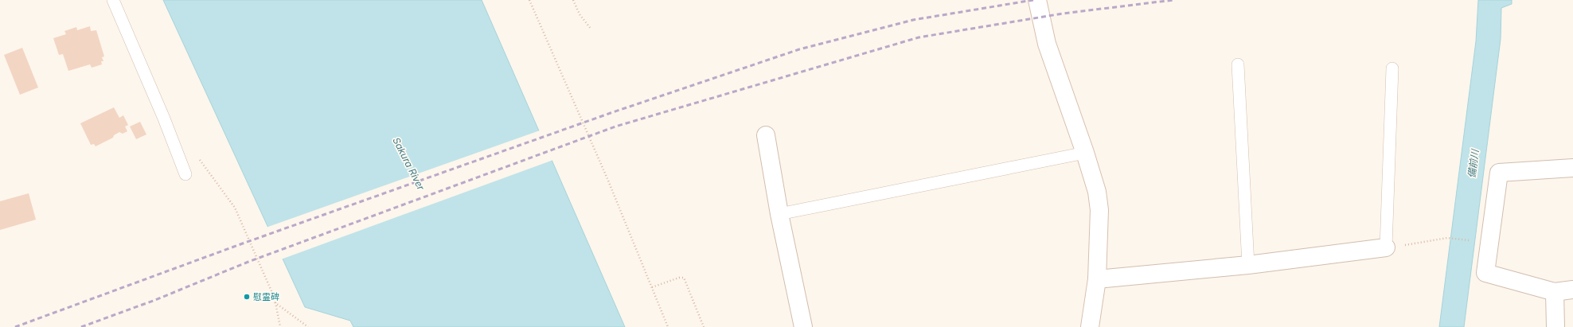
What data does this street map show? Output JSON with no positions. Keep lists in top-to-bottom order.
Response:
{
  "water": ["Sakura River", "備前川"],
  "places": ["慰霊碑"]
}
